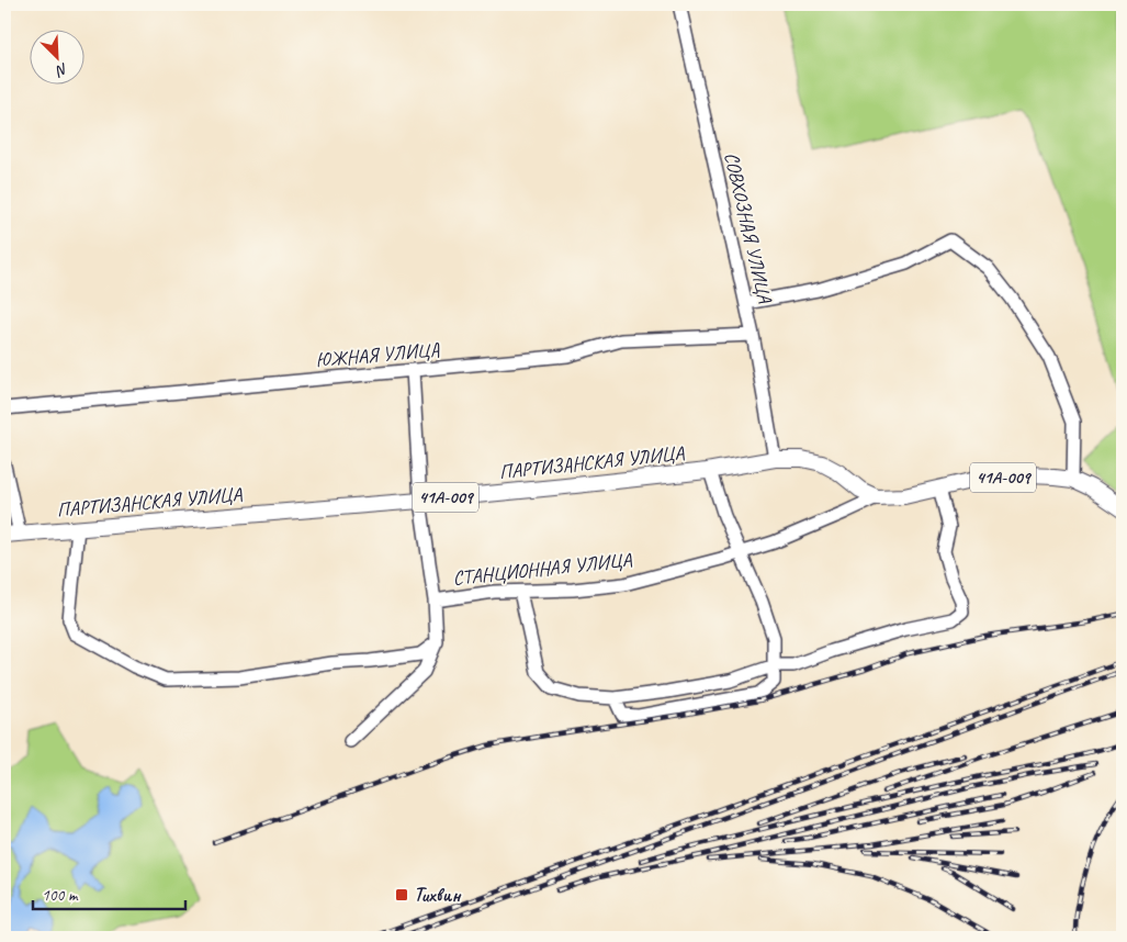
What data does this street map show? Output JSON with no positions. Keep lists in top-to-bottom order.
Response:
{
  "streets": {
    "main road": ["ПАРТИЗАНСКАЯ УЛИЦА", "41А-009", "СТАНЦИОННАЯ УЛИЦА"],
    "street": ["СОВХОЗНАЯ УЛИЦА", "ЮЖНАЯ УЛИЦА"]
  },
  "crossings": [
    ["СОВХОЗНАЯ УЛИЦА", "ЮЖНАЯ УЛИЦА"],
    ["СОВХОЗНАЯ УЛИЦА", "ПАРТИЗАНСКАЯ УЛИЦА"],
    ["ПАРТИЗАНСКАЯ УЛИЦА", "СТАНЦИОННАЯ УЛИЦА"]
  ],
  "places": {
    "transit": ["Тихвин"]
  },
  "scale_bar": "100 m",
  "north": "bottom right"
}
